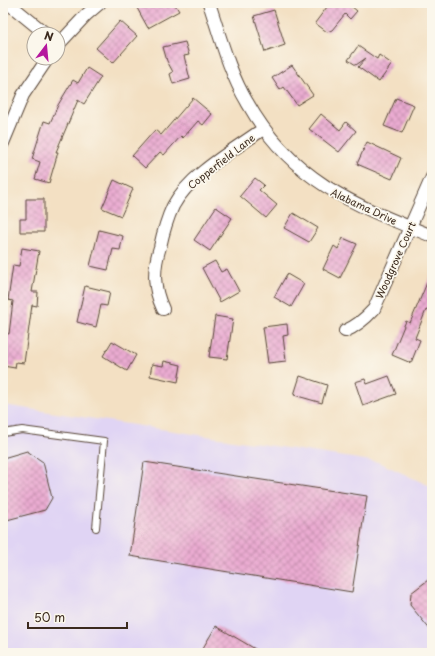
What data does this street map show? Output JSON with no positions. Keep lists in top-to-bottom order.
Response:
{
  "streets": {
    "street": ["Copperfield Lane", "Alabama Drive", "Woodgrove Court"]
  },
  "crossings": [
    ["Copperfield Lane", "Alabama Drive"],
    ["Alabama Drive", "Woodgrove Court"]
  ],
  "scale_bar": "50 m",
  "north": "top"
}
